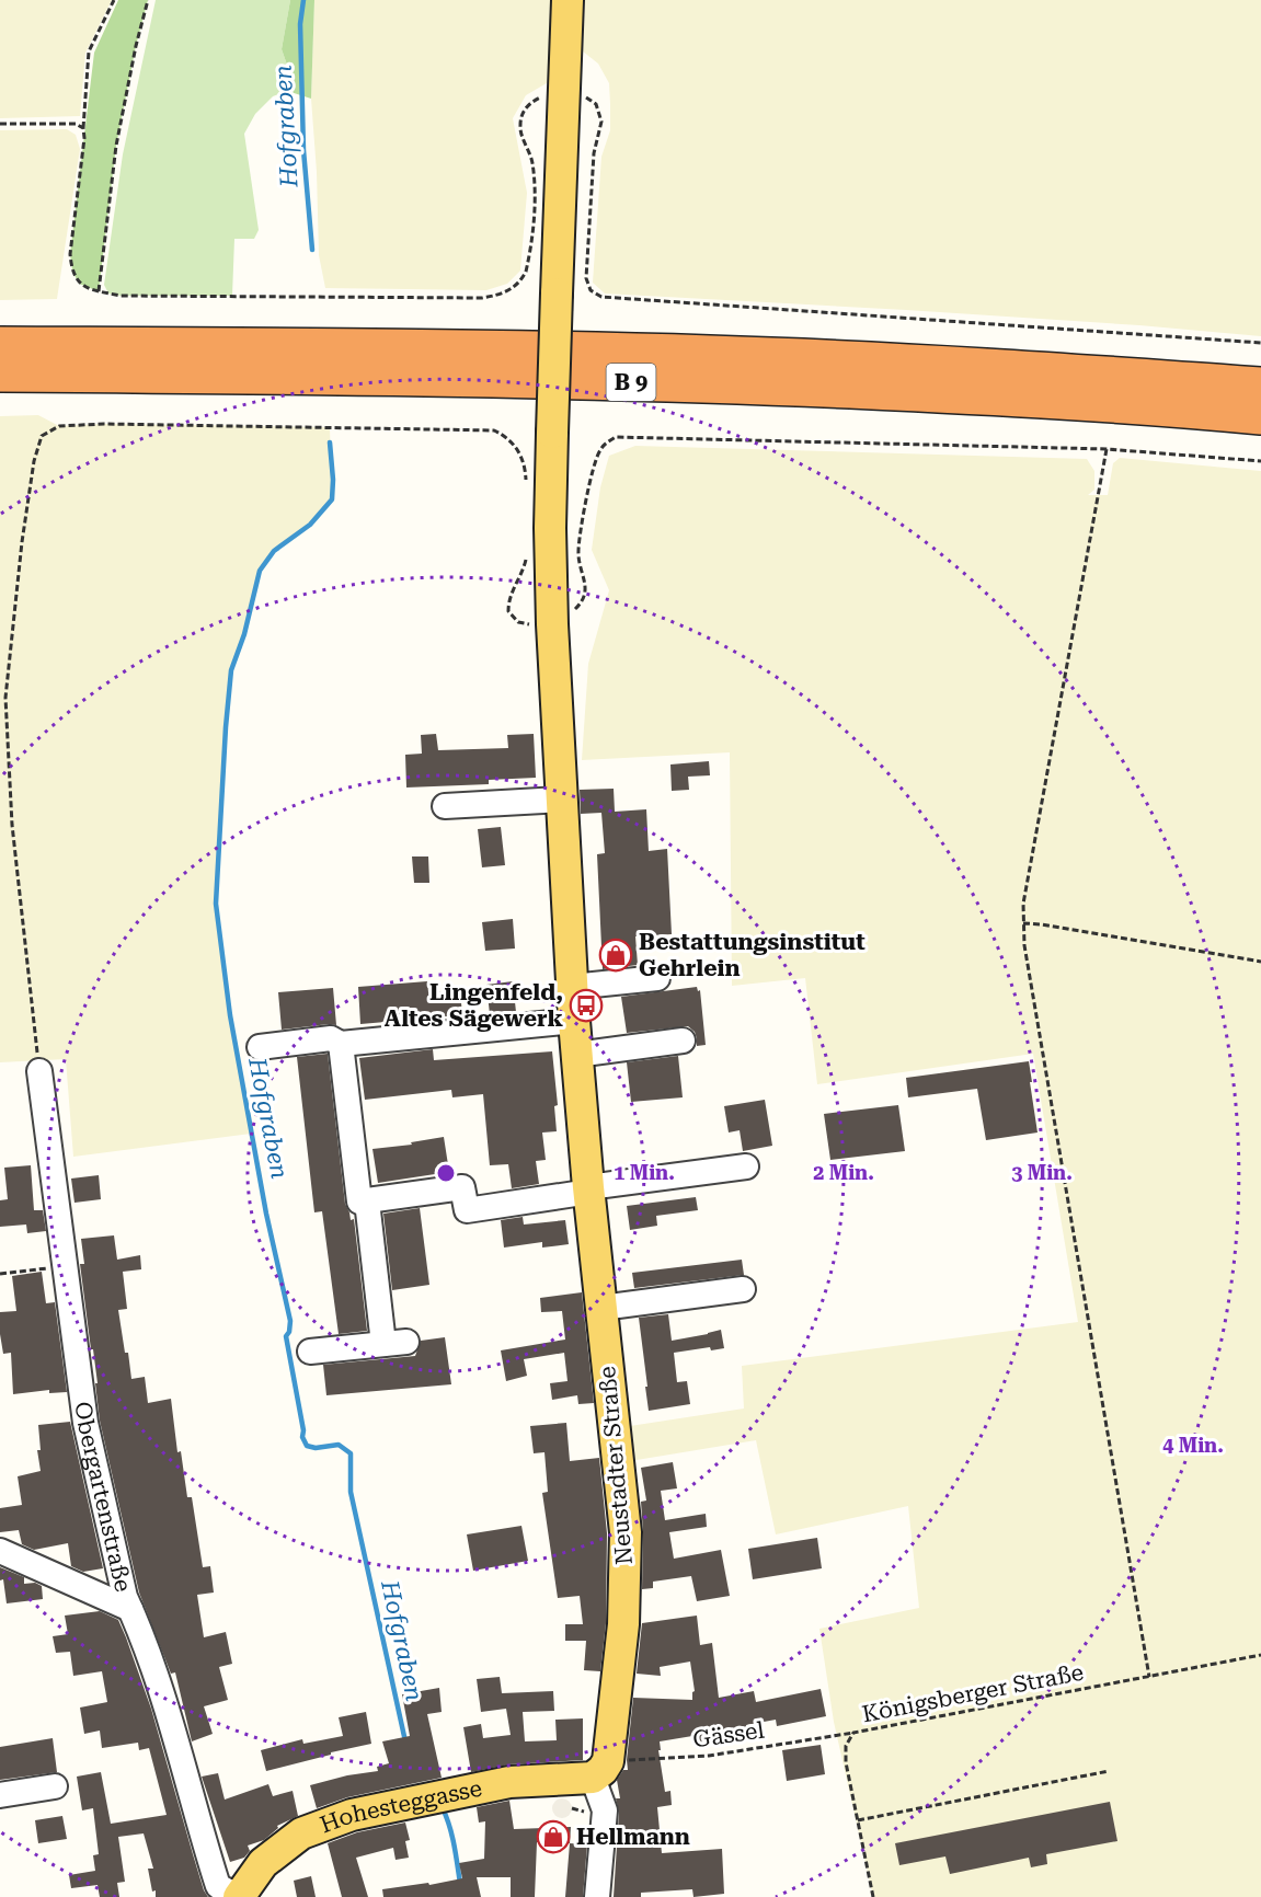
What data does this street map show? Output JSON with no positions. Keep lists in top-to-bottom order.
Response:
{
  "streets": {
    "highway": ["B 9"],
    "main road": ["Neustadter Straße", "Hohesteggasse"],
    "street": ["Obergartenstraße"],
    "path": ["Königsberger Straße", "Gässel"]
  },
  "crossings": [
    ["Neustadter Straße", "Gässel"],
    ["Neustadter Straße", "Hohesteggasse"],
    ["Obergartenstraße", "Hohesteggasse"],
    ["Königsberger Straße", "Gässel"],
    ["Gässel", "Hohesteggasse"]
  ],
  "water": ["Hofgraben"],
  "places": {
    "shop": ["Bestattungsinstitut Gehrlein", "Hellmann"],
    "bus stop": ["Lingenfeld, Altes Sägewerk"]
  },
  "rings": [
    "1 Min.",
    "2 Min.",
    "3 Min.",
    "4 Min."
  ]
}
